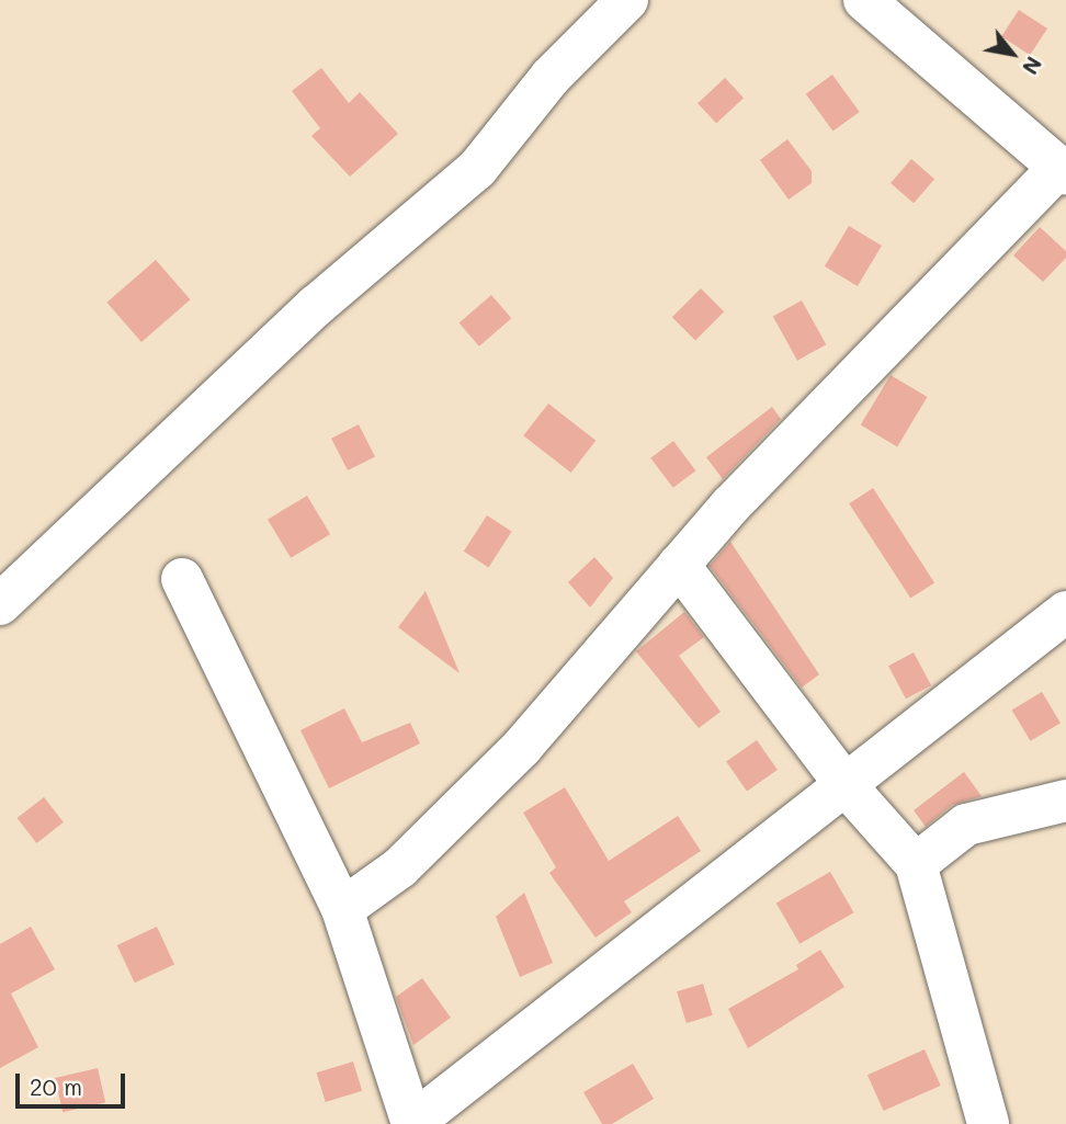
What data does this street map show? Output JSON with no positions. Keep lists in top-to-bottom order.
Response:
{
  "scale_bar": "20 m",
  "north": "bottom right"
}
